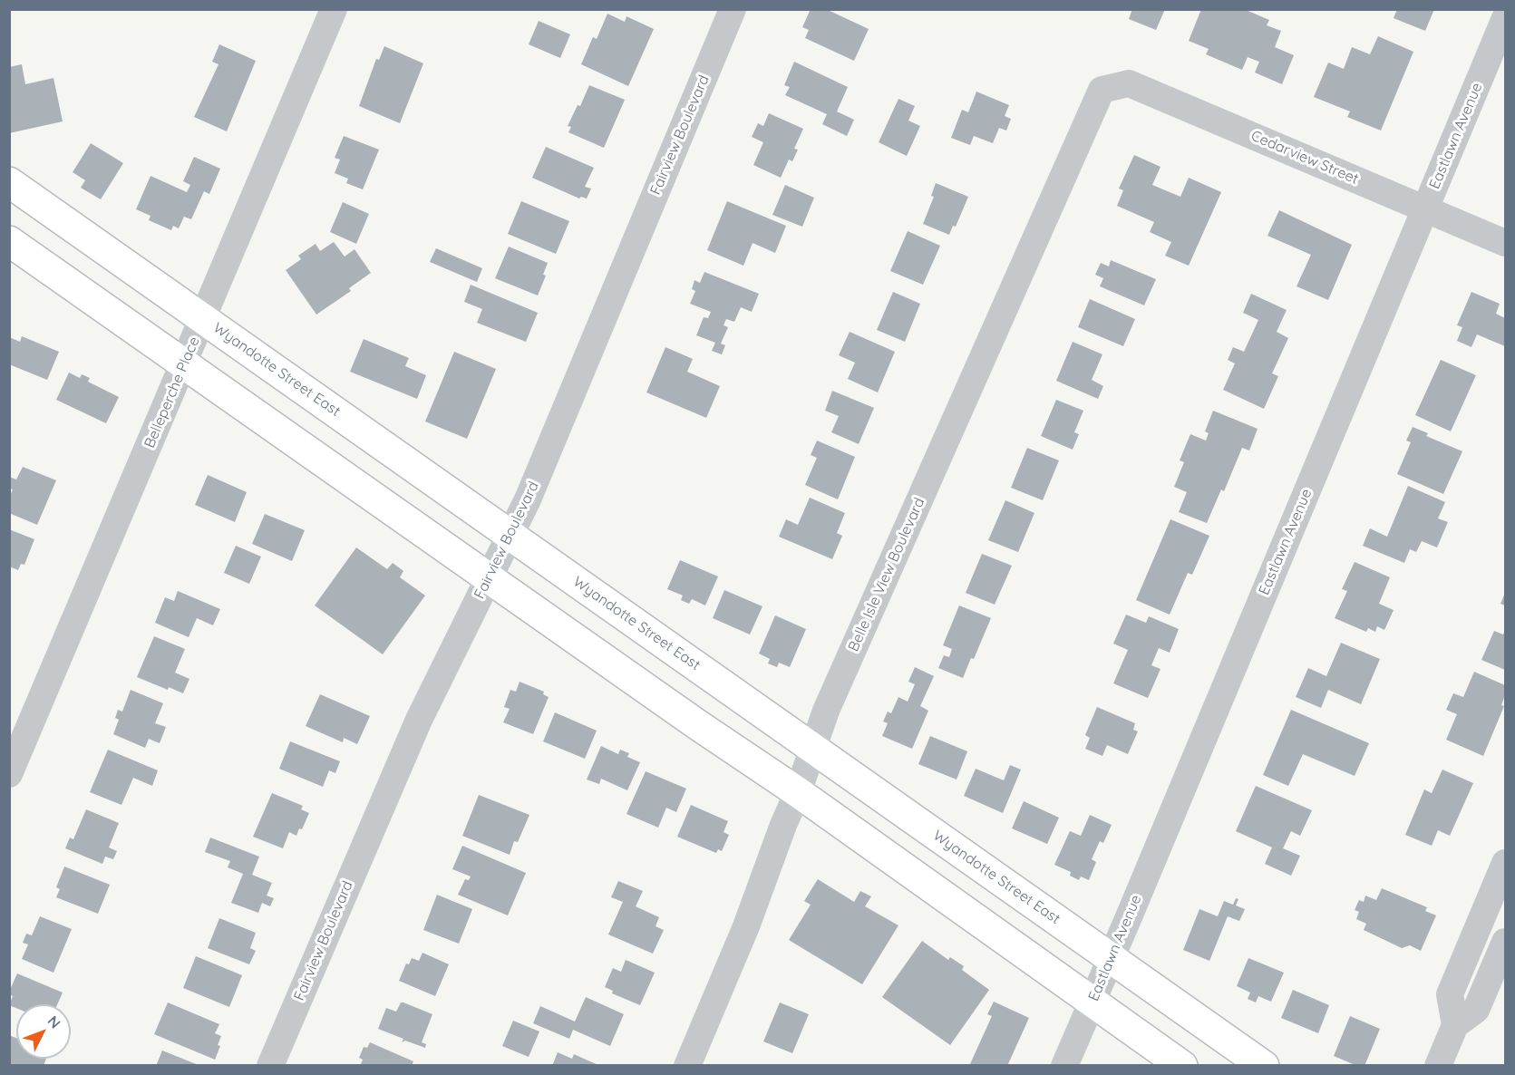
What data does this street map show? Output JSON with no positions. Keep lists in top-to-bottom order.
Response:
{
  "streets": {
    "main road": ["Wyandotte Street East"],
    "street": [
      "Fairview Boulevard",
      "Eastlawn Avenue",
      "Cedarview Street",
      "Belleperche Place",
      "Belle Isle View Boulevard"
    ]
  },
  "crossings": [
    ["Fairview Boulevard", "Wyandotte Street East"],
    ["Eastlawn Avenue", "Cedarview Street"],
    ["Eastlawn Avenue", "Wyandotte Street East"],
    ["Cedarview Street", "Belle Isle View Boulevard"],
    ["Wyandotte Street East", "Belleperche Place"],
    ["Wyandotte Street East", "Belle Isle View Boulevard"]
  ],
  "north": "top right"
}
